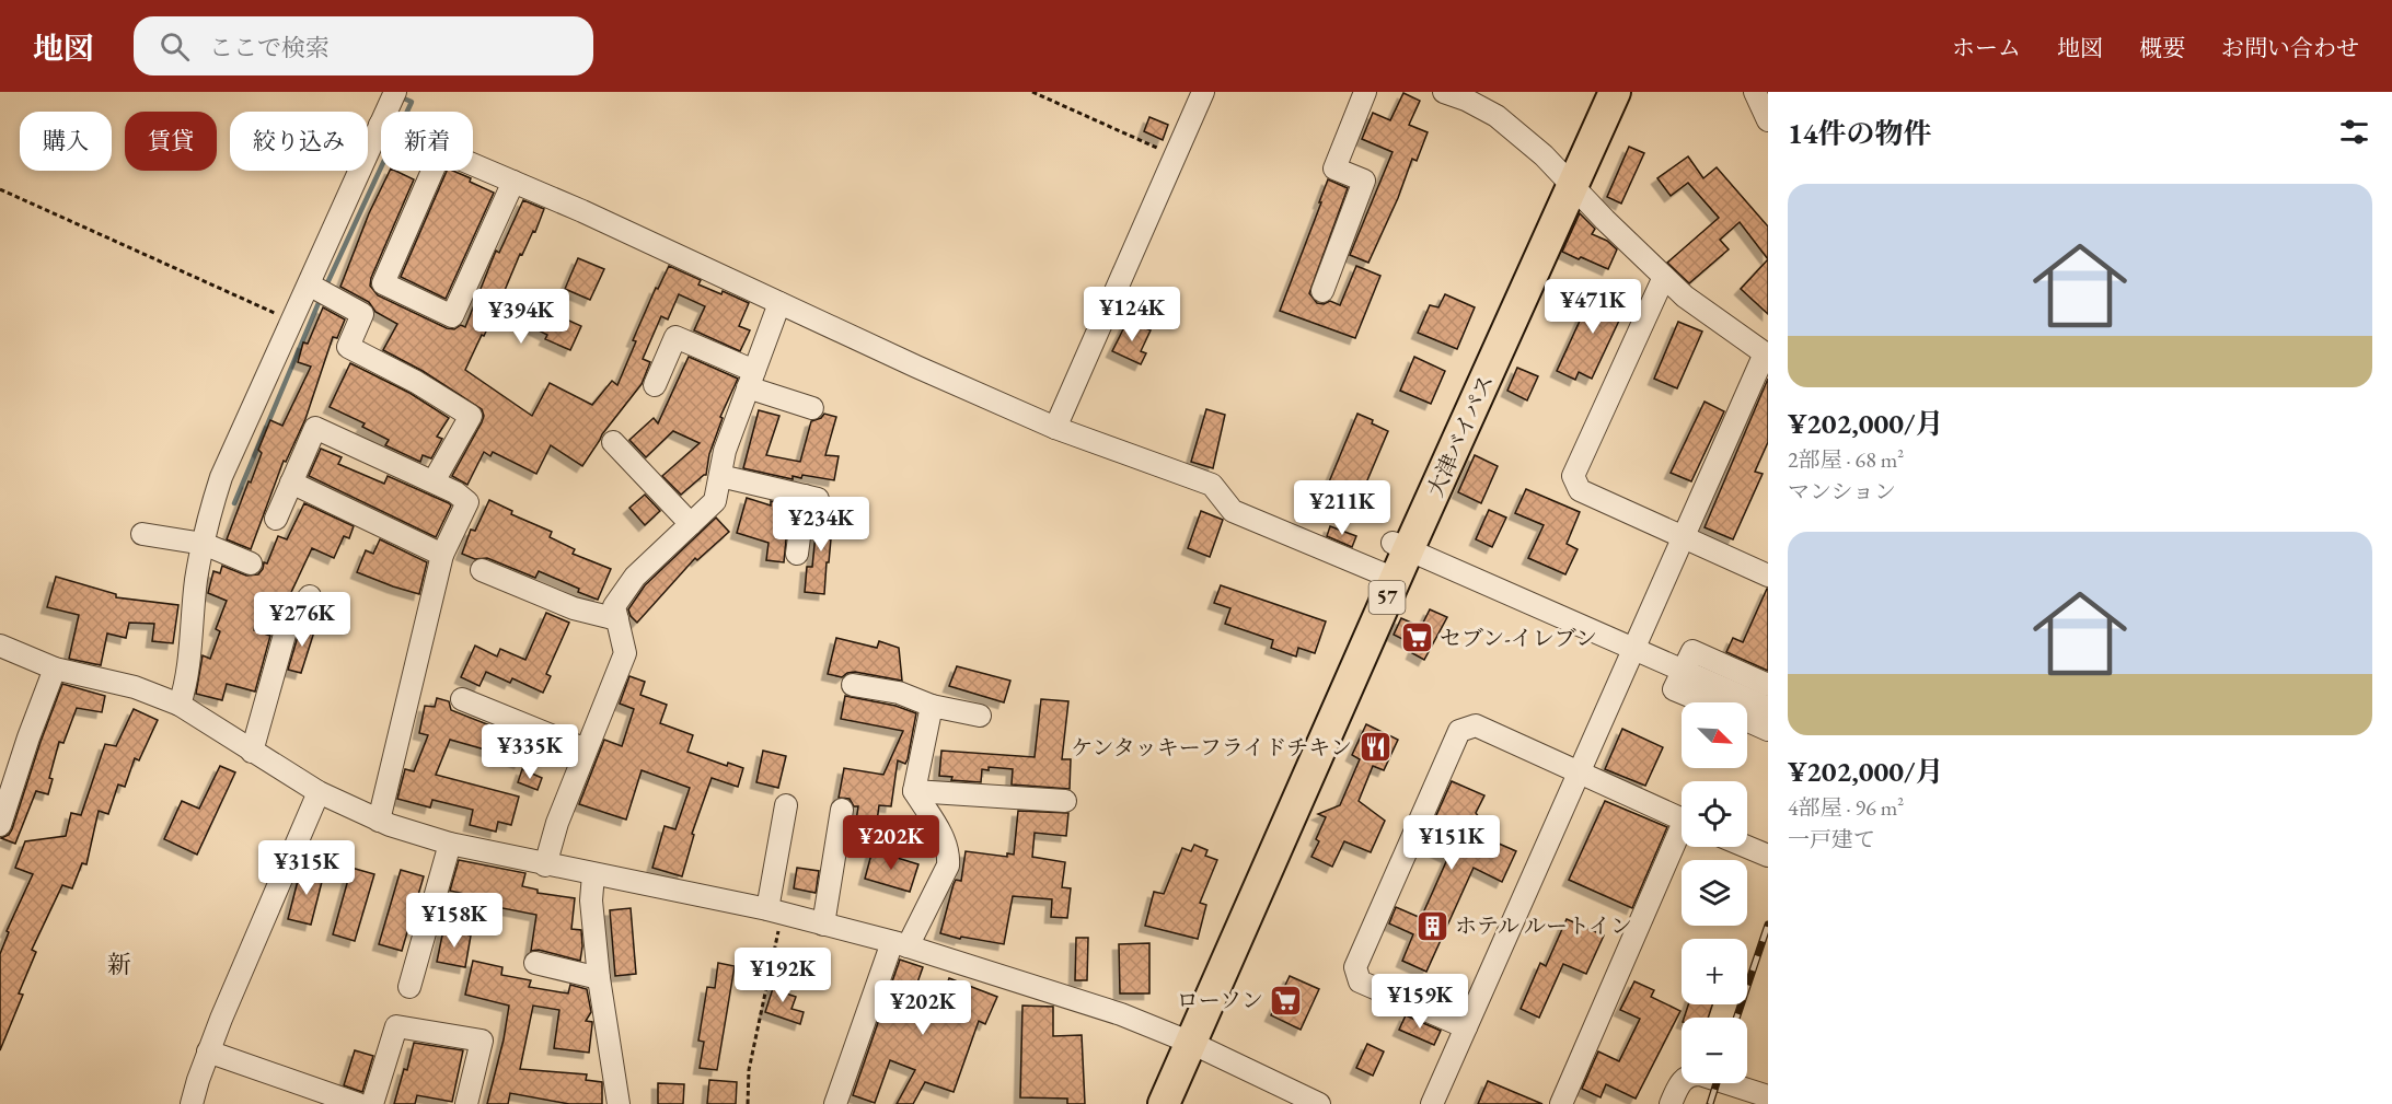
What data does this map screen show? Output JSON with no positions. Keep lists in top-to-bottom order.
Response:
{
  "streets": {
    "highway": ["大津バイパス", "57"]
  },
  "districts": ["新"],
  "places": {
    "supermarket": ["セブン-イレブン", "ローソン"],
    "restaurant": ["ケンタッキーフライドチキン"],
    "building": ["ホテル ルートイン"]
  },
  "north": "bottom right",
  "page": {
    "header": "地図",
    "search": "ここで検索",
    "nav": [
      "ホーム",
      "地図",
      "概要",
      "お問い合わせ"
    ],
    "heading": "14件の物件",
    "chip": [
      "購入",
      "賃貸",
      "絞り込み",
      "新着"
    ],
    "list": [
      {
        "name": "¥202,000/月",
        "note": "2部屋 · 68 m² · マンション"
      },
      {
        "name": "¥202,000/月",
        "note": "4部屋 · 96 m² · 一戸建て"
      }
    ],
    "price": [
      "¥471K",
      "¥124K",
      "¥394K",
      "¥211K",
      "¥234K",
      "¥276K",
      "¥335K",
      "¥202K",
      "¥151K",
      "¥315K",
      "¥158K",
      "¥192K",
      "¥159K",
      "¥202K"
    ],
    "map_buttons": ["+", "−"]
  }
}
